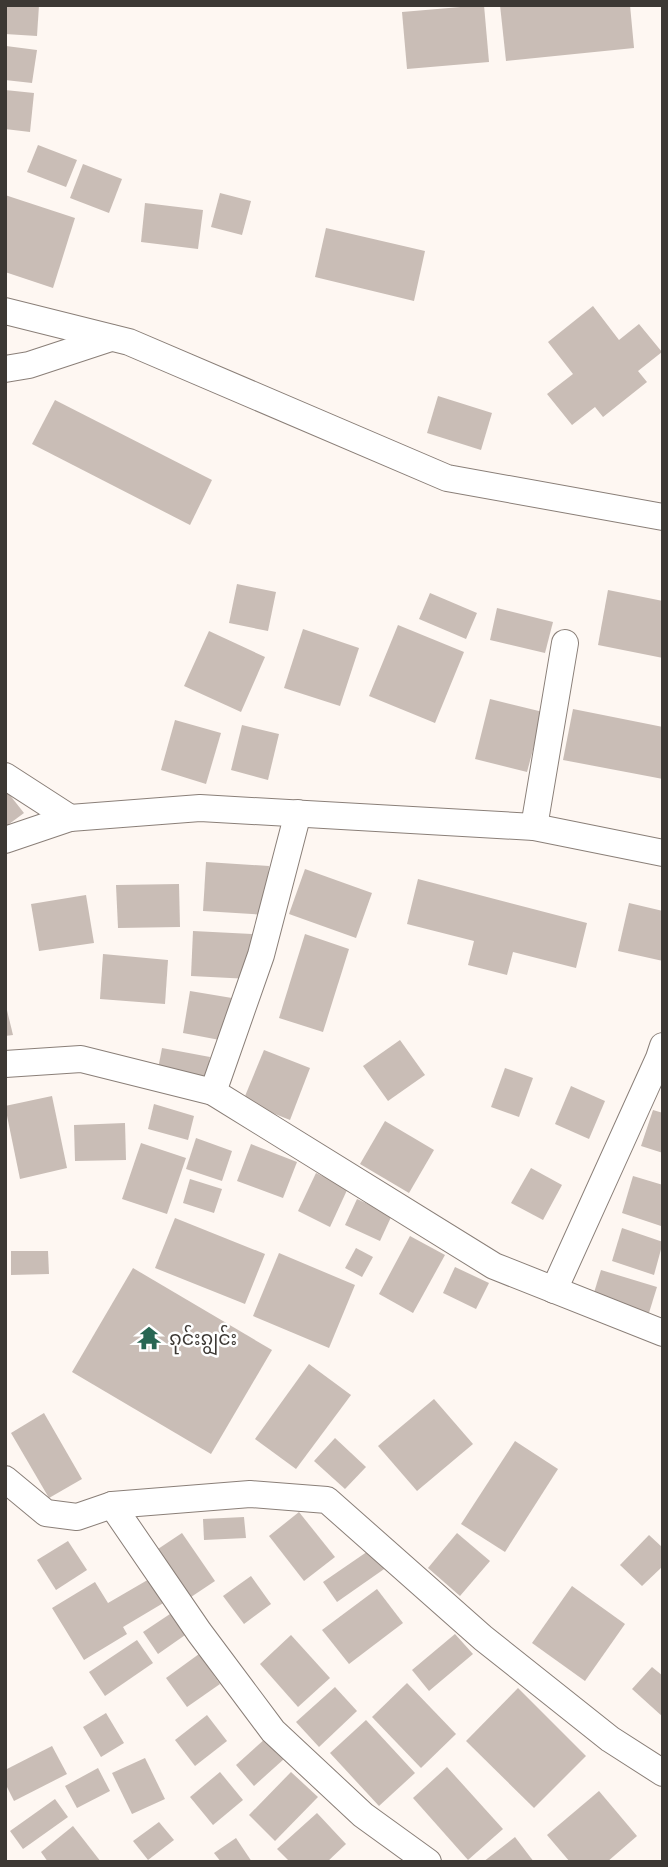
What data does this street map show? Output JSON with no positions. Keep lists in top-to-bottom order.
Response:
{
  "places": {
    "temple": ["ၵုင်းၵျွင်း"]
  }
}
